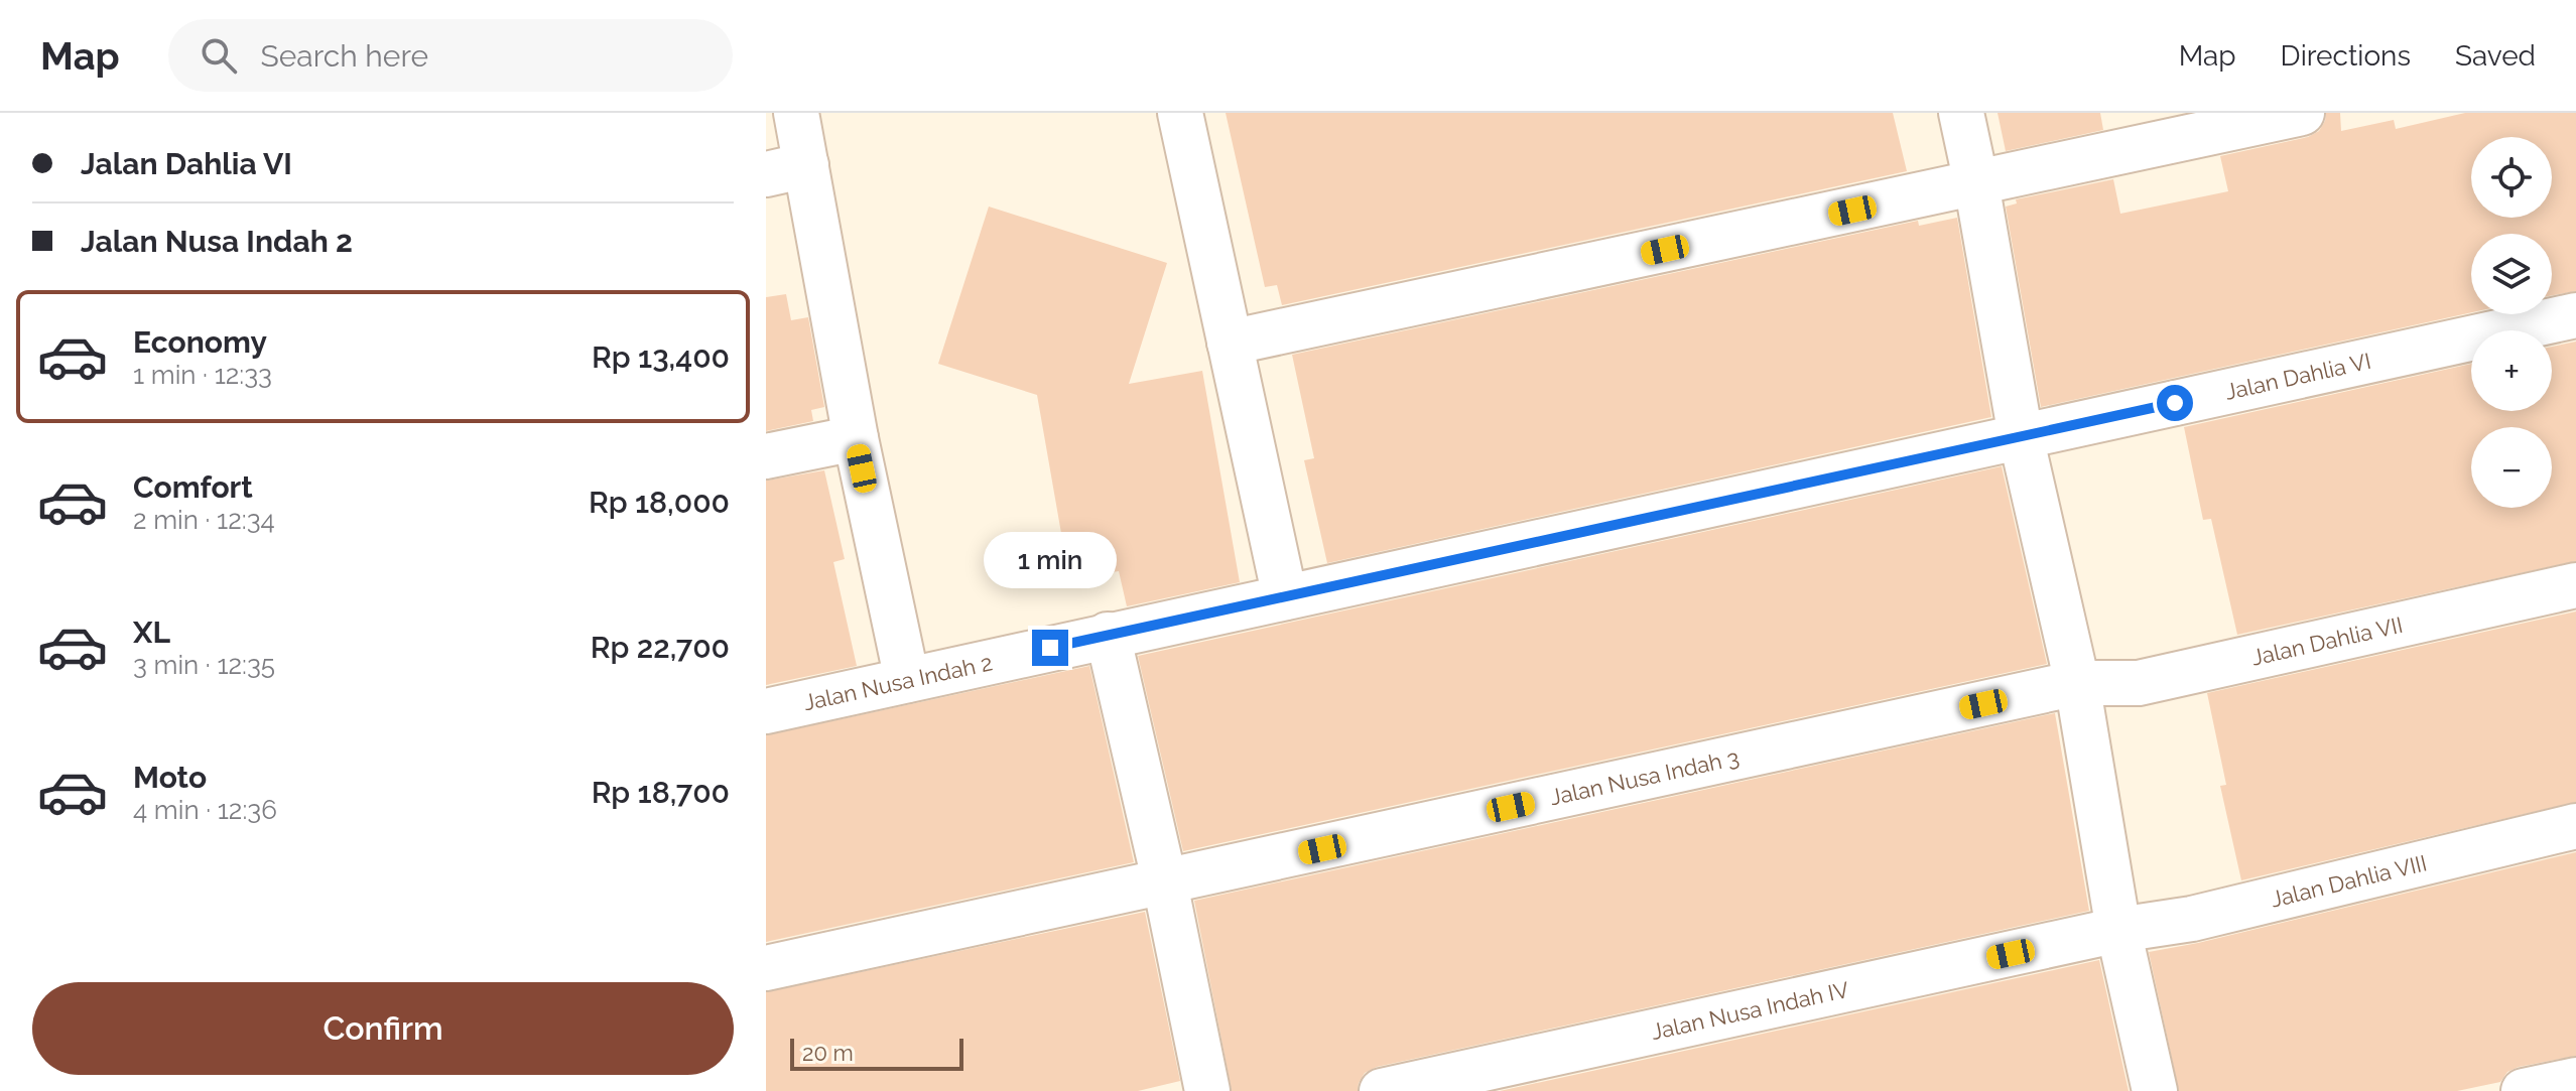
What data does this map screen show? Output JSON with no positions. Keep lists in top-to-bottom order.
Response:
{
  "streets": {
    "street": [
      "Jalan Dahlia VI",
      "Jalan Dahlia VII",
      "Jalan Nusa Indah 2",
      "Jalan Nusa Indah 3",
      "Jalan Dahlia VIII",
      "Jalan Nusa Indah IV"
    ]
  },
  "crossings": [
    ["Jalan Dahlia VI", "Jalan Nusa Indah 2"],
    ["Jalan Dahlia VII", "Jalan Nusa Indah 3"],
    ["Jalan Dahlia VIII", "Jalan Nusa Indah IV"]
  ],
  "scale_bar": "20 m",
  "page": {
    "header": "Map",
    "search": "Search here",
    "nav": ["Map", "Directions", "Saved"],
    "banner": ["Jalan Dahlia VI", "Jalan Nusa Indah 2"],
    "map_buttons": ["+", "−"],
    "list": [
      {
        "name": "Economy",
        "note": "1 min · 12:33",
        "value": "Rp 13,400"
      },
      {
        "name": "Comfort",
        "note": "2 min · 12:34",
        "value": "Rp 18,000"
      },
      {
        "name": "XL",
        "note": "3 min · 12:35",
        "value": "Rp 22,700"
      },
      {
        "name": "Moto",
        "note": "4 min · 12:36",
        "value": "Rp 18,700"
      }
    ],
    "bubble": "1 min",
    "buttons": "Confirm",
    "scale": "20 m"
  }
}
